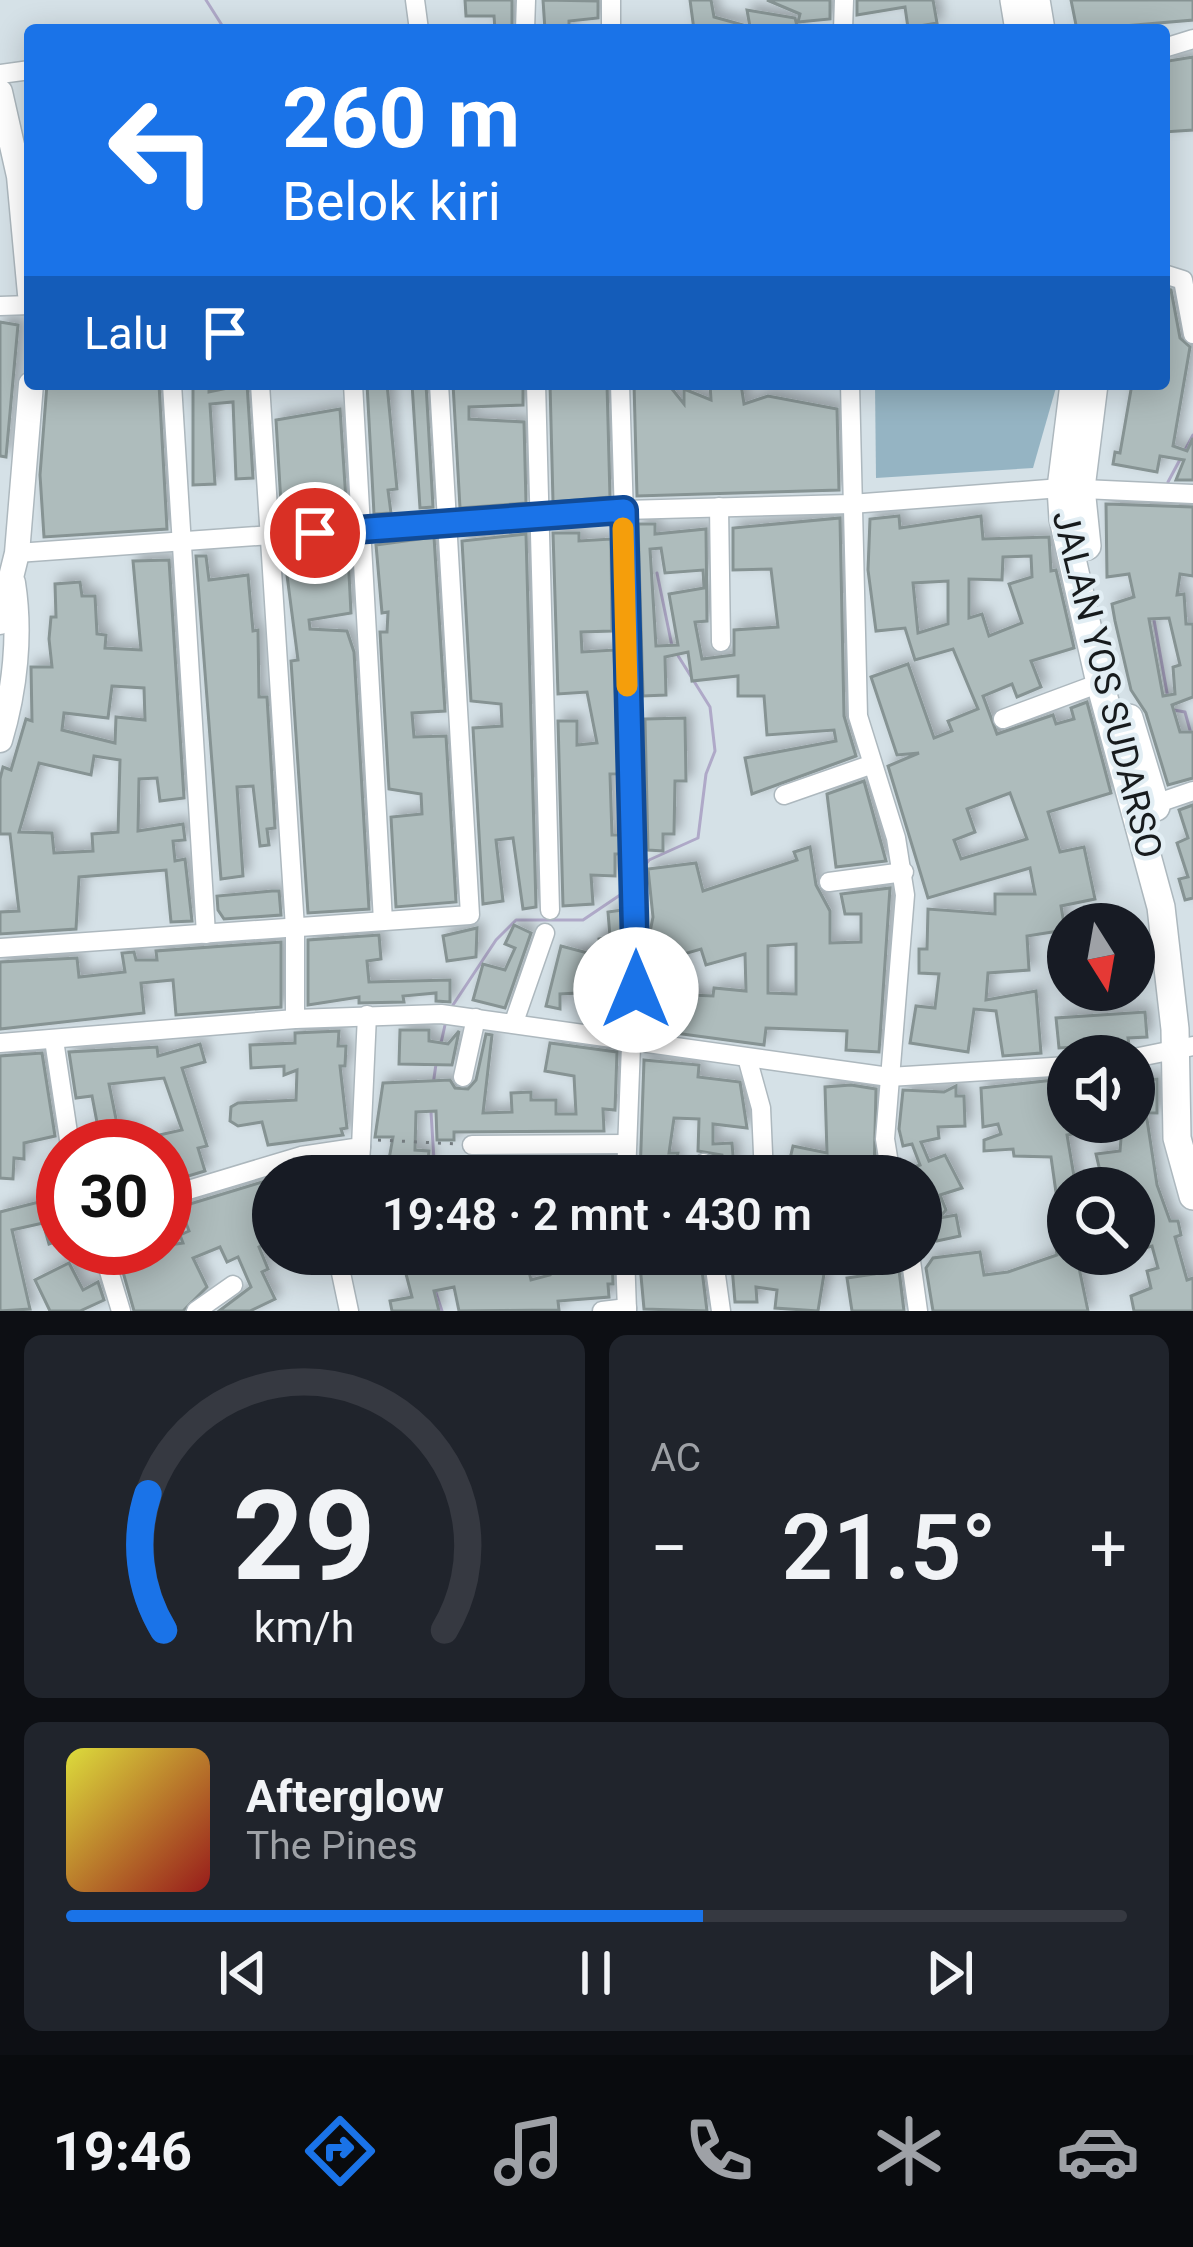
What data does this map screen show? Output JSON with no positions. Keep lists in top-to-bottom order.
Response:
{
  "streets": {
    "highway": ["JALAN YOS SUDARSO"]
  },
  "north": "bottom",
  "page": {
    "turn": ["260 m", "Belok kiri"],
    "then": "Lalu",
    "limit": "30",
    "trip": "19:48 · 2 mnt · 430 m",
    "tile": "AC",
    "heat": ["−", "21.5°", "+"],
    "song": ["Afterglow", "The Pines"],
    "tabs": "19:46",
    "gauge": ["29", "km/h"]
  }
}
